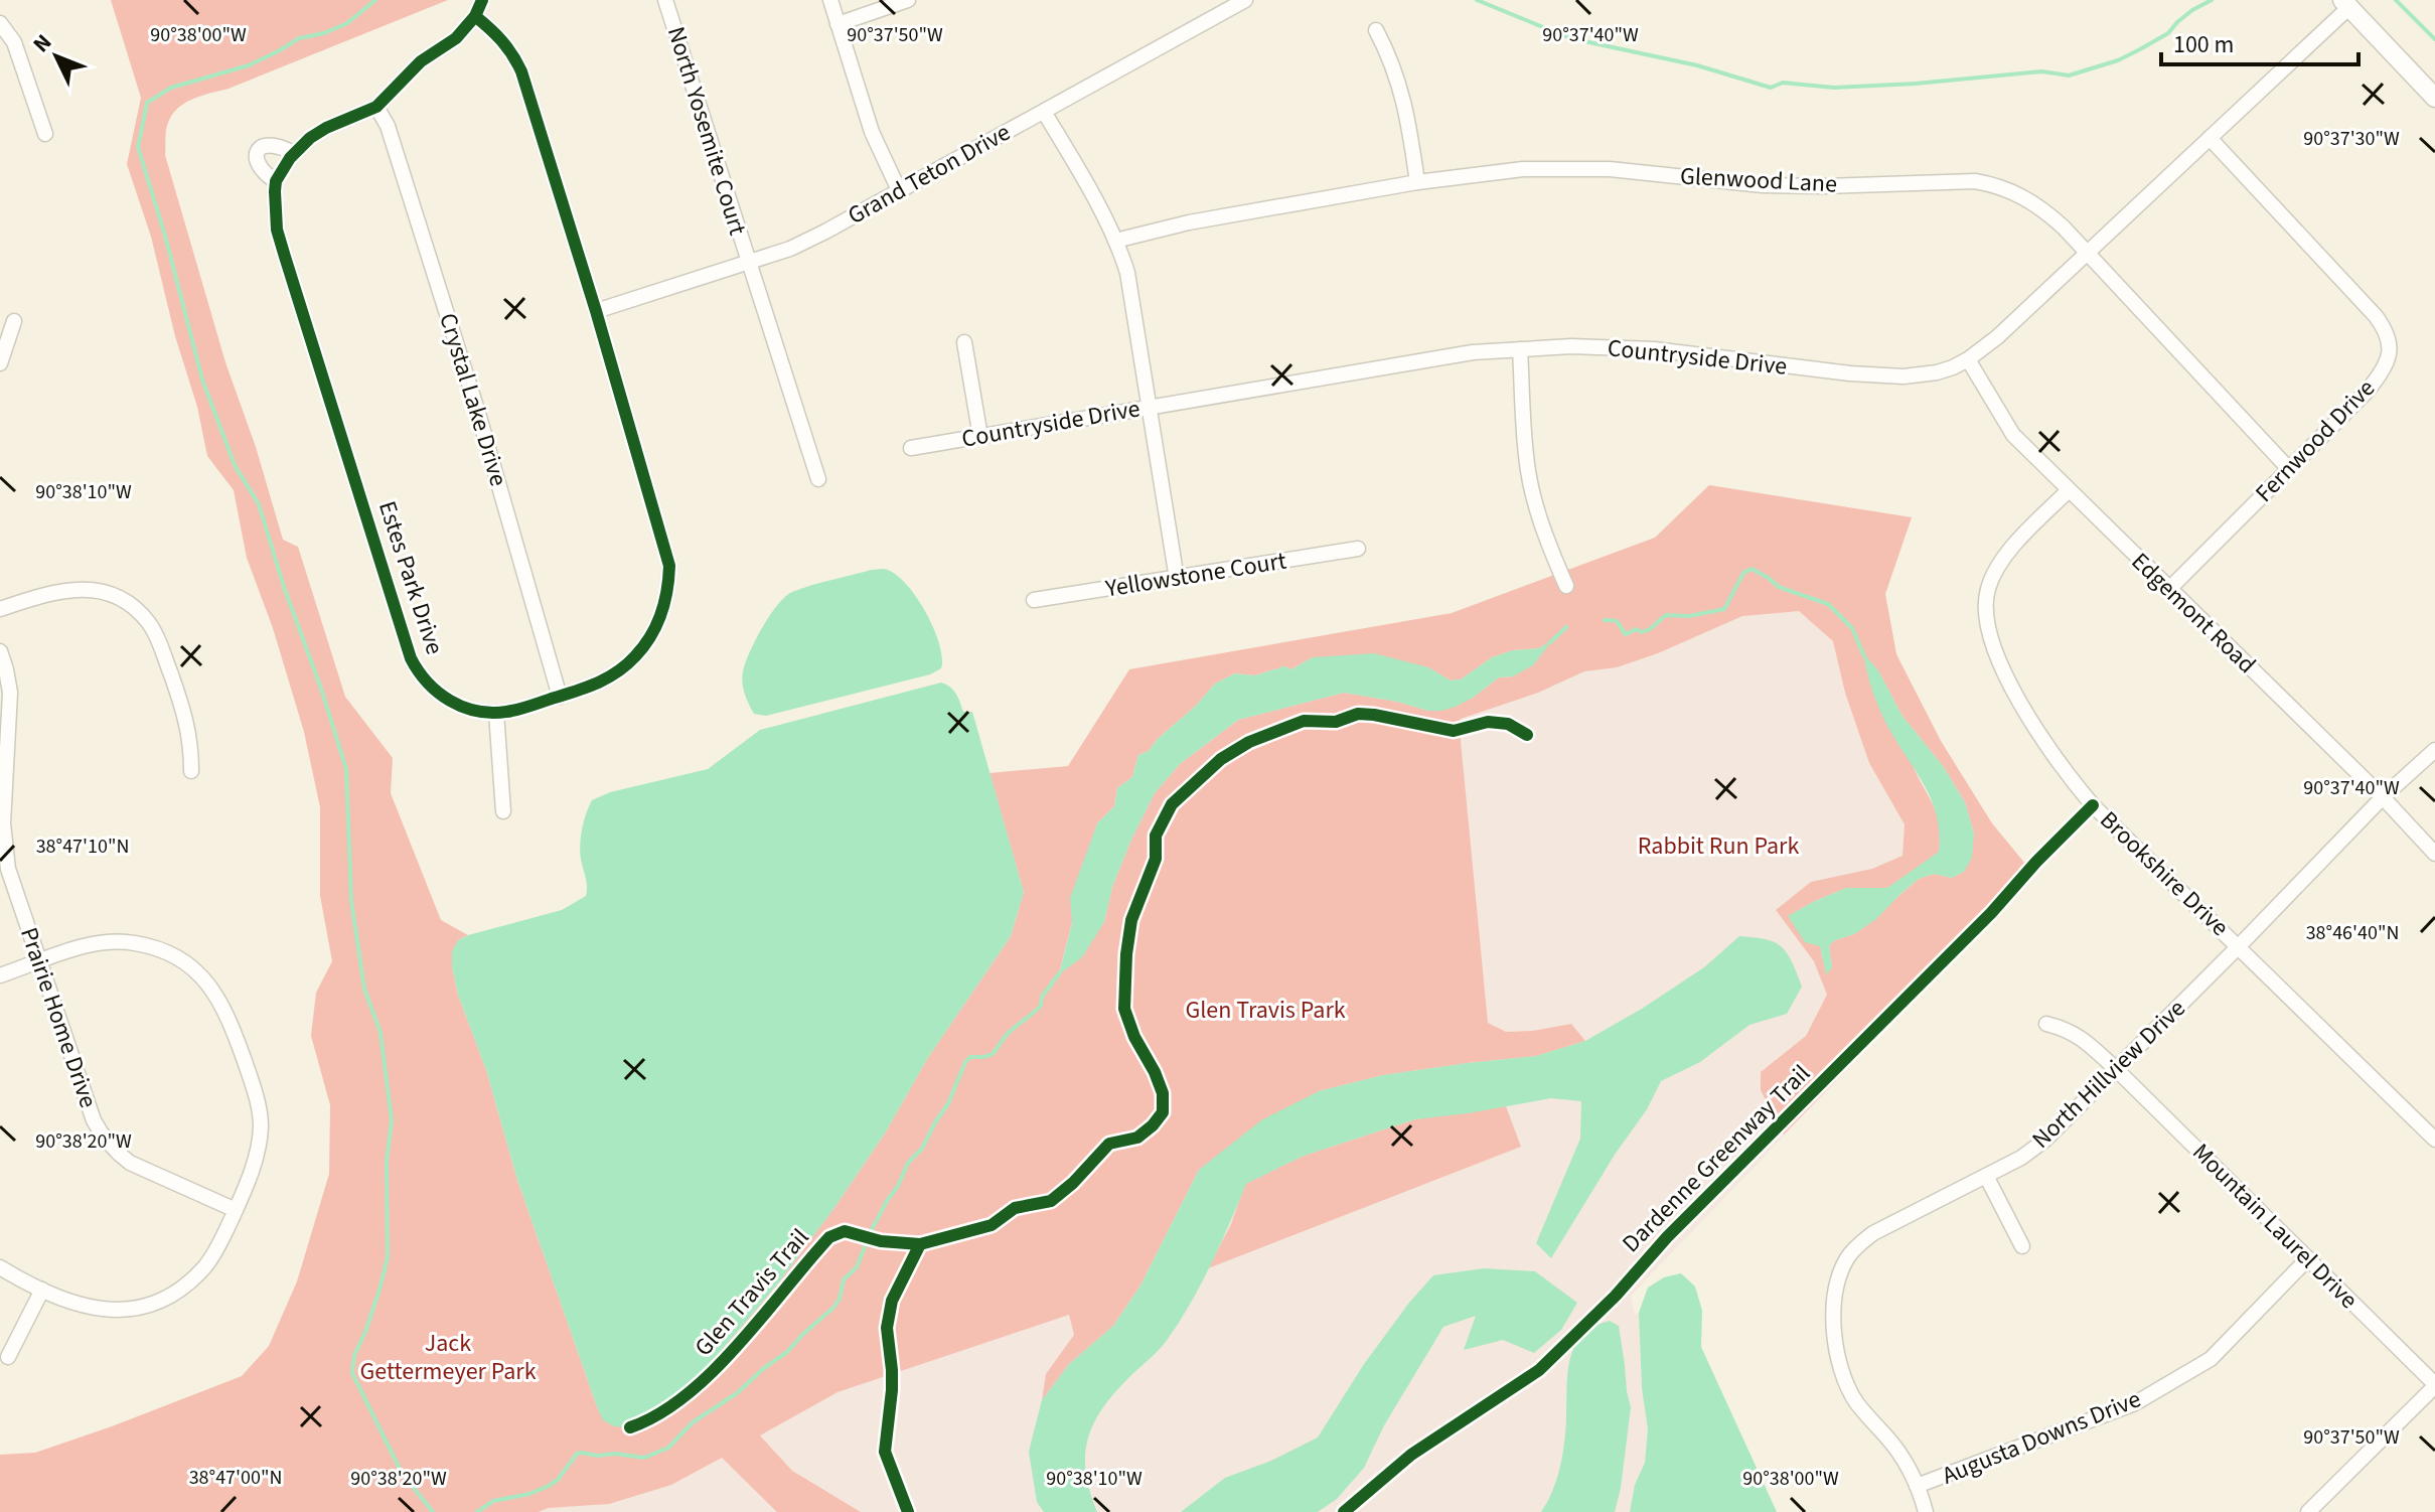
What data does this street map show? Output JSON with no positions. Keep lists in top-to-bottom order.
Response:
{
  "streets": {
    "street": [
      "North Yosemite Court",
      "Grand Teton Drive",
      "Glenwood Lane",
      "Countryside Drive",
      "Crystal Lake Drive",
      "Fernwood Drive",
      "Yellowstone Court",
      "Estes Park Drive",
      "Edgemont Road",
      "Brookshire Drive",
      "Prairie Home Drive",
      "North Hillview Drive",
      "Mountain Laurel Drive",
      "Augusta Downs Drive"
    ],
    "cycle path": ["Dardenne Greenway Trail", "Glen Travis Trail"]
  },
  "crossings": [
    ["North Yosemite Court", "Grand Teton Drive"],
    ["Grand Teton Drive", "Estes Park Drive"],
    ["Glenwood Lane", "Countryside Drive"],
    ["Glenwood Lane", "Fernwood Drive"],
    ["Countryside Drive", "Fernwood Drive"],
    ["Countryside Drive", "Edgemont Road"],
    ["Crystal Lake Drive", "Estes Park Drive"],
    ["Fernwood Drive", "Edgemont Road"],
    ["Edgemont Road", "Brookshire Drive"],
    ["Edgemont Road", "North Hillview Drive"],
    ["Brookshire Drive", "North Hillview Drive"],
    ["North Hillview Drive", "Mountain Laurel Drive"],
    ["North Hillview Drive", "Augusta Downs Drive"],
    ["Mountain Laurel Drive", "Augusta Downs Drive"]
  ],
  "parks": ["Rabbit Run Park", "Glen Travis Park", "Jack Gettermeyer Park"],
  "scale_bar": "100 m",
  "north": "top left",
  "coordinates": [
    "90°38'00\"W",
    "90°37'50\"W",
    "90°37'40\"W",
    "90°37'30\"W",
    "90°38'10\"W",
    "38°47'10\"N",
    "38°46'40\"N",
    "90°38'20\"W",
    "38°47'00\"N"
  ]
}
